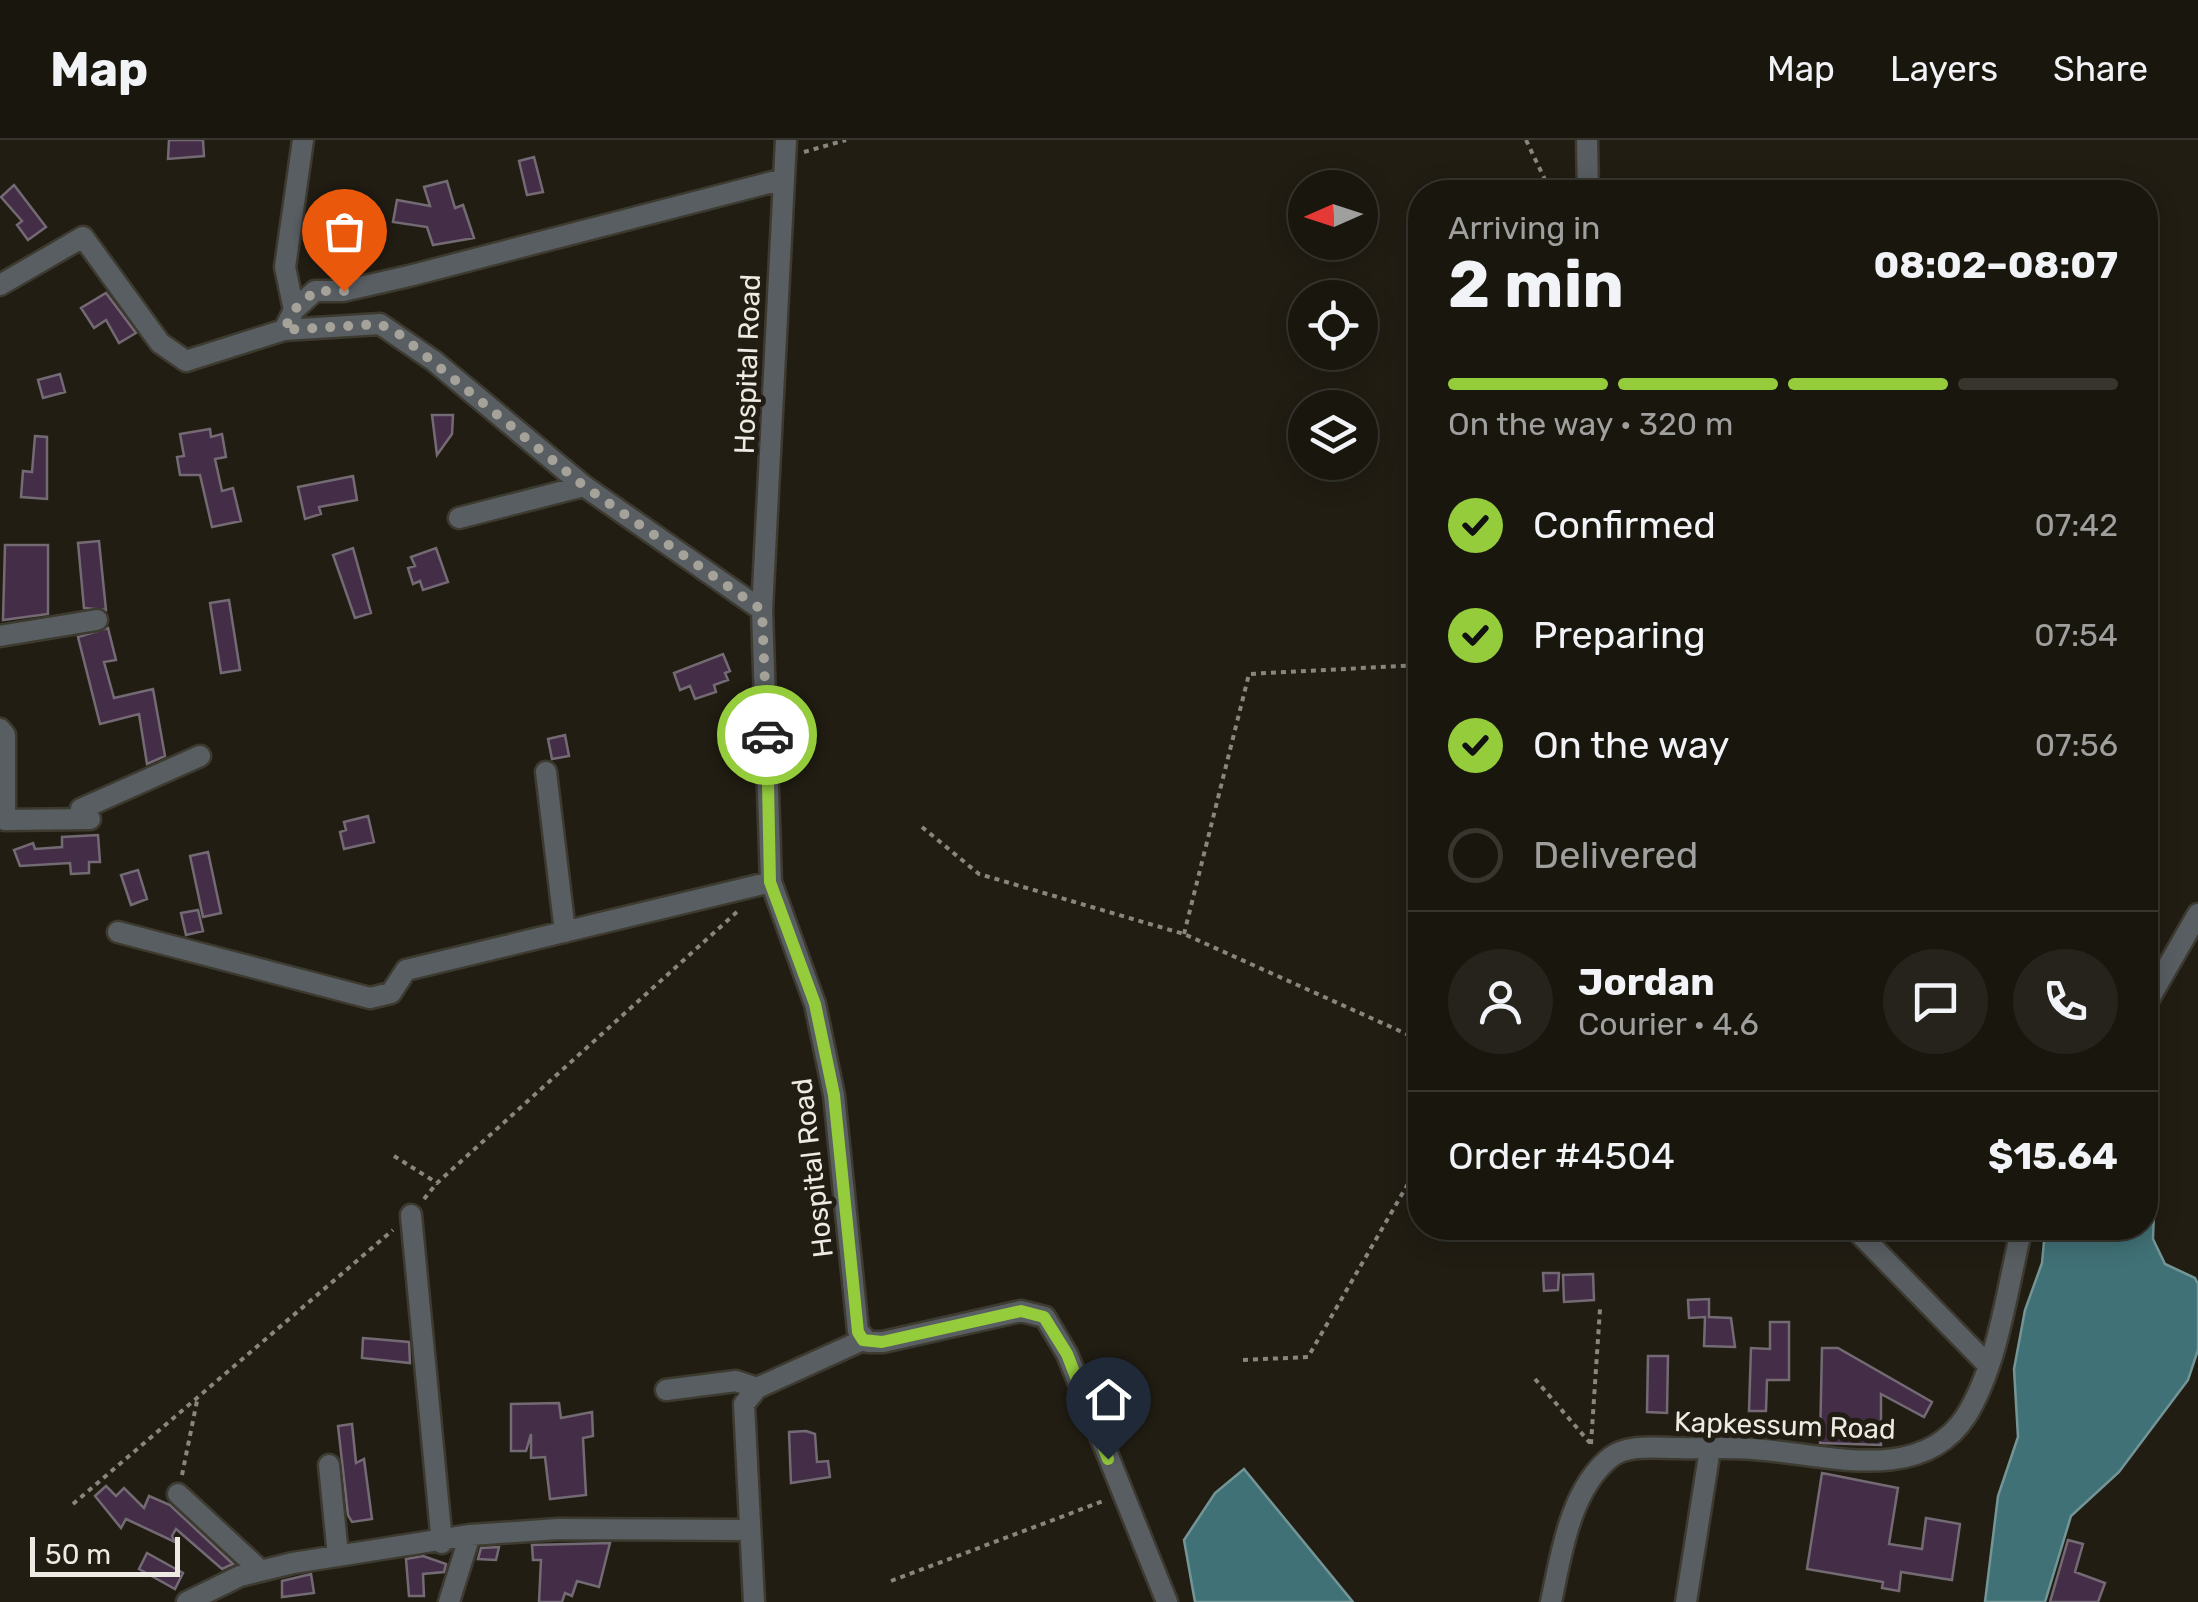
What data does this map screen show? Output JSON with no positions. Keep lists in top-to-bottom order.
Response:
{
  "streets": {
    "street": ["Hospital Road", "Kapkessum Road"]
  },
  "scale_bar": "50 m",
  "north": "left",
  "page": {
    "header": "Map",
    "nav": ["Map", "Layers", "Share"],
    "heading": ["2 min", "Arriving in", "08:02–08:07"],
    "panel": [
      "Jordan",
      "Courier · 4.6",
      "Order #4504",
      "$15.64"
    ],
    "bar": "On the way · 320 m",
    "list": [
      ["Confirmed", "07:42"],
      ["Preparing", "07:54"],
      ["On the way", "07:56"],
      "Delivered"
    ],
    "scale": "50 m"
  }
}
